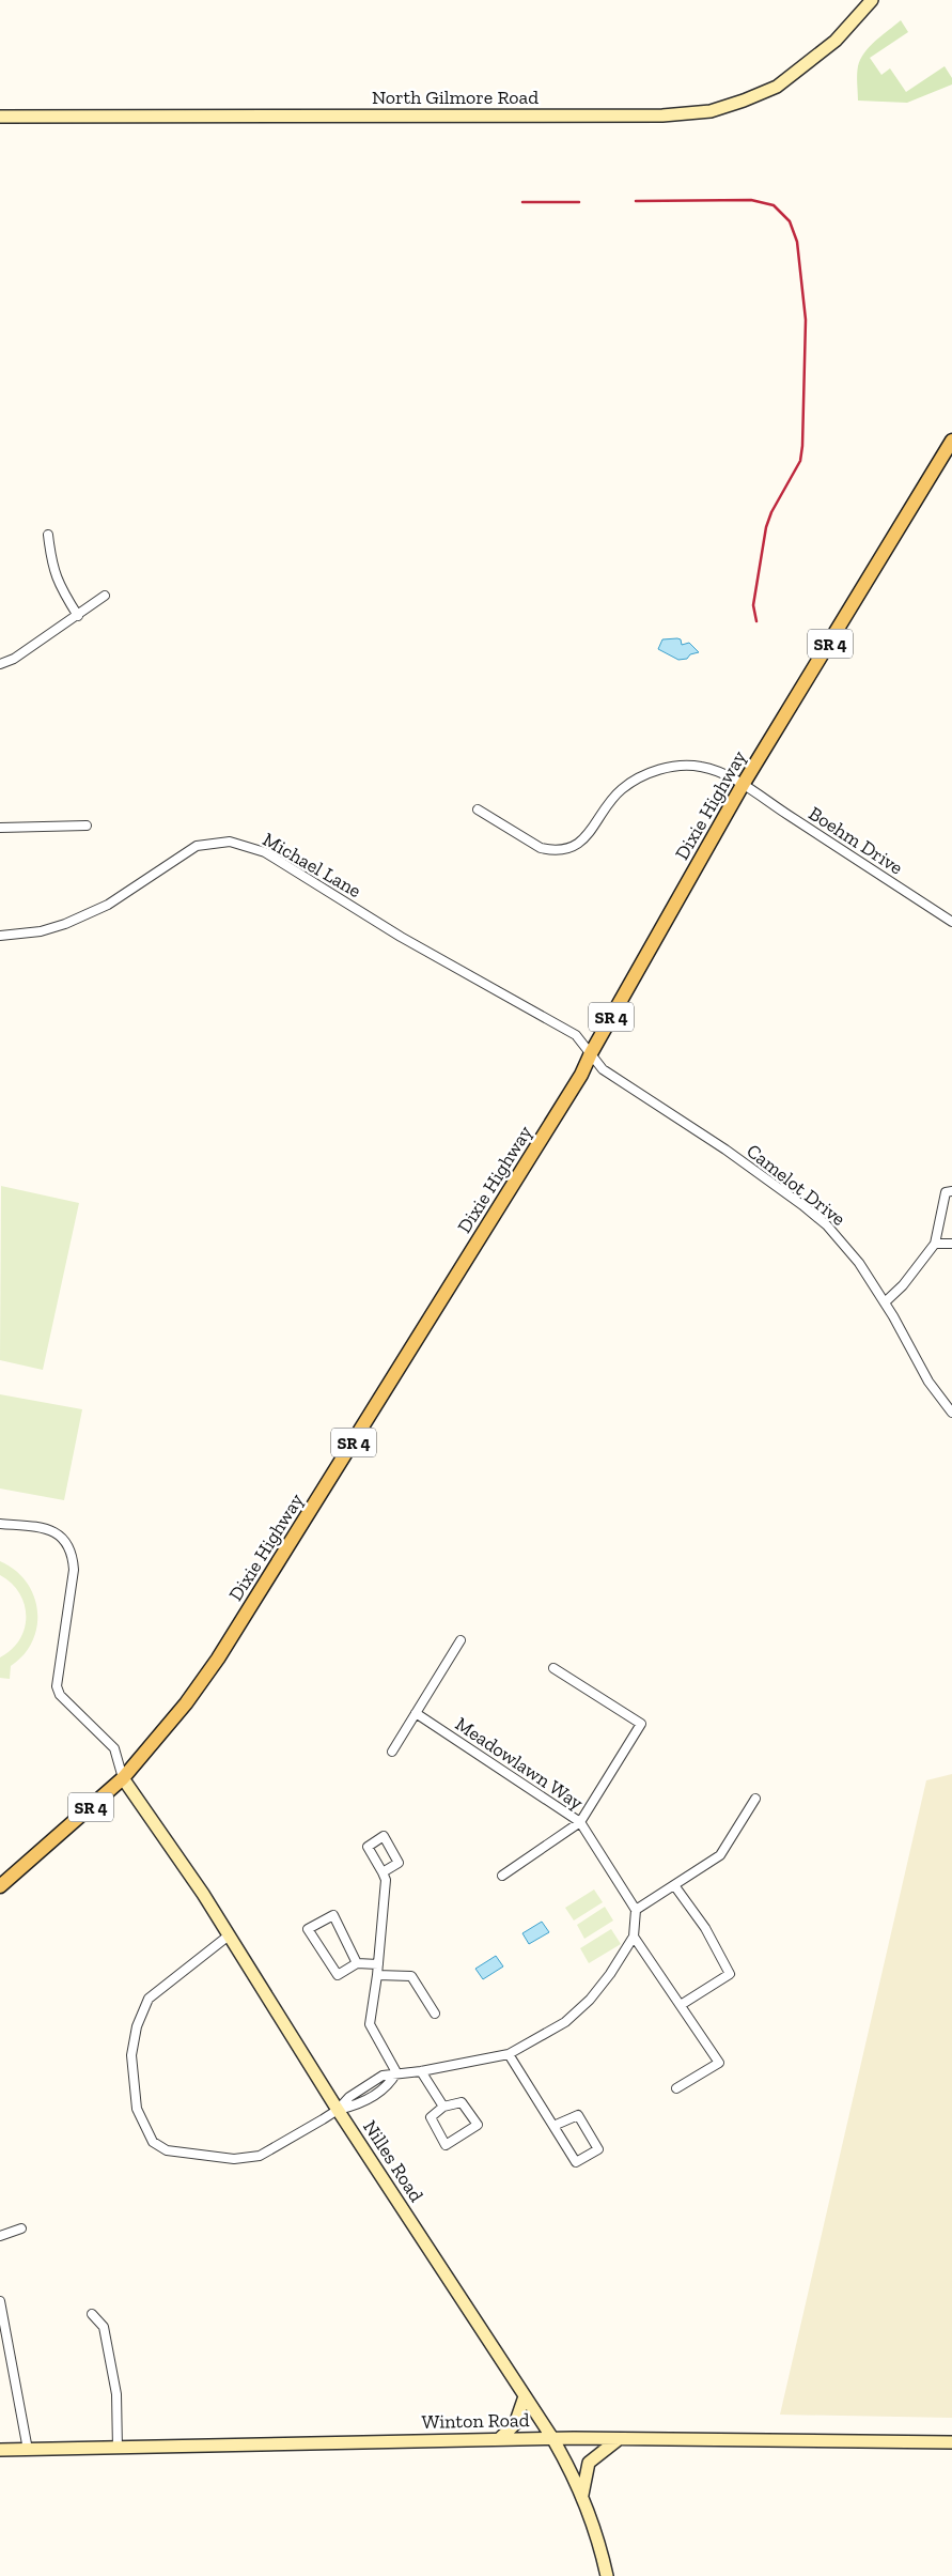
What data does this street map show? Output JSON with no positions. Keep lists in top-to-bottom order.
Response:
{
  "streets": {
    "main road": ["SR 4", "Dixie Highway"],
    "street": [
      "North Gilmore Road",
      "Boehm Drive",
      "Michael Lane",
      "Camelot Drive",
      "Meadowlawn Way",
      "Nilles Road",
      "Winton Road"
    ]
  },
  "crossings": [
    ["Dixie Highway", "Boehm Drive"],
    ["Dixie Highway", "Michael Lane"],
    ["Dixie Highway", "Camelot Drive"],
    ["Dixie Highway", "Nilles Road"],
    ["Michael Lane", "Camelot Drive"],
    ["Nilles Road", "Winton Road"]
  ]
}
